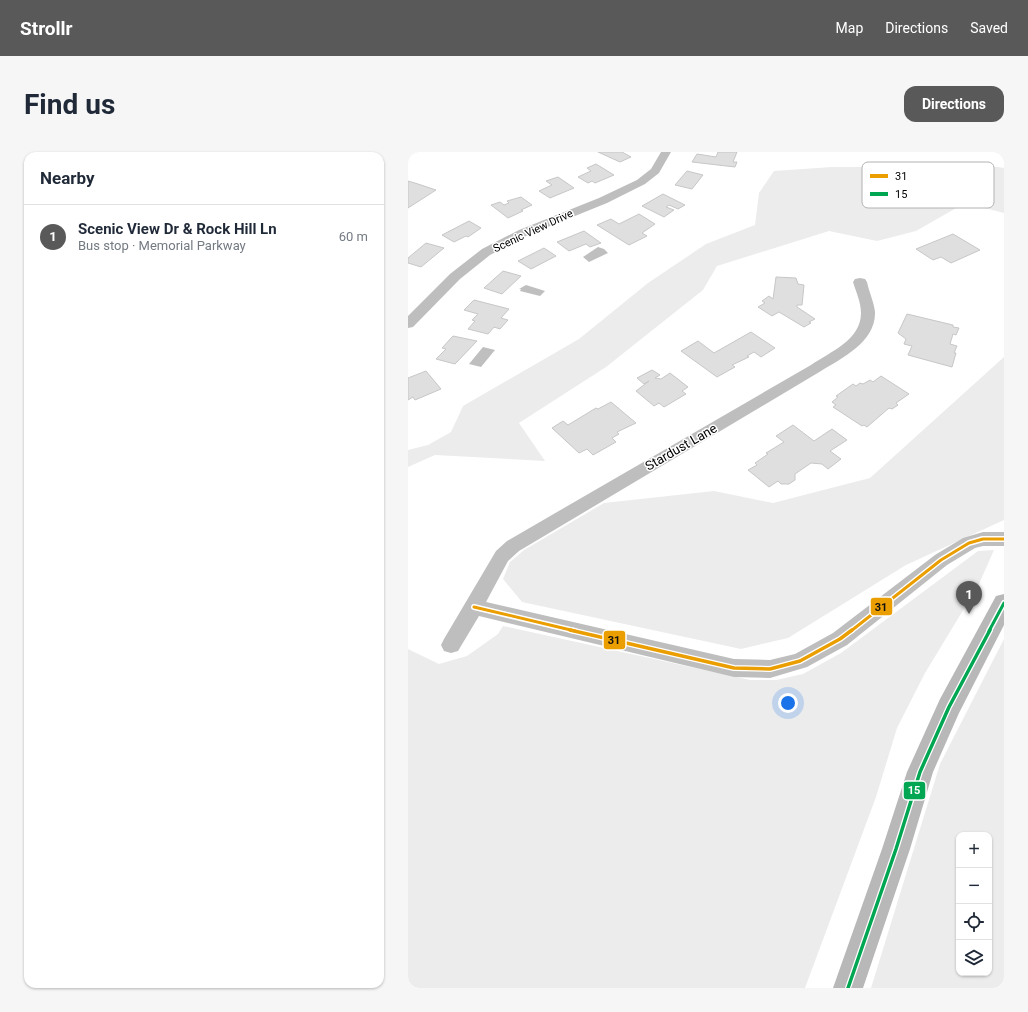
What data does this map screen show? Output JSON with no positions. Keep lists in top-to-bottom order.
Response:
{
  "streets": {
    "street": ["Scenic View Drive", "Stardust Lane"]
  },
  "lines": ["transit line 31", "transit line 15"],
  "legend": ["31", "15"],
  "page": {
    "header": "Strollr",
    "nav": ["Map", "Directions", "Saved"],
    "buttons": "Directions",
    "title": "Find us",
    "heading": "Nearby",
    "list": [
      {
        "mark": "1",
        "name": "Scenic View Dr & Rock Hill Ln",
        "note": "Bus stop · Memorial Parkway",
        "value": "60 m"
      }
    ],
    "pins": "1",
    "map_buttons": ["+", "−"]
  }
}
